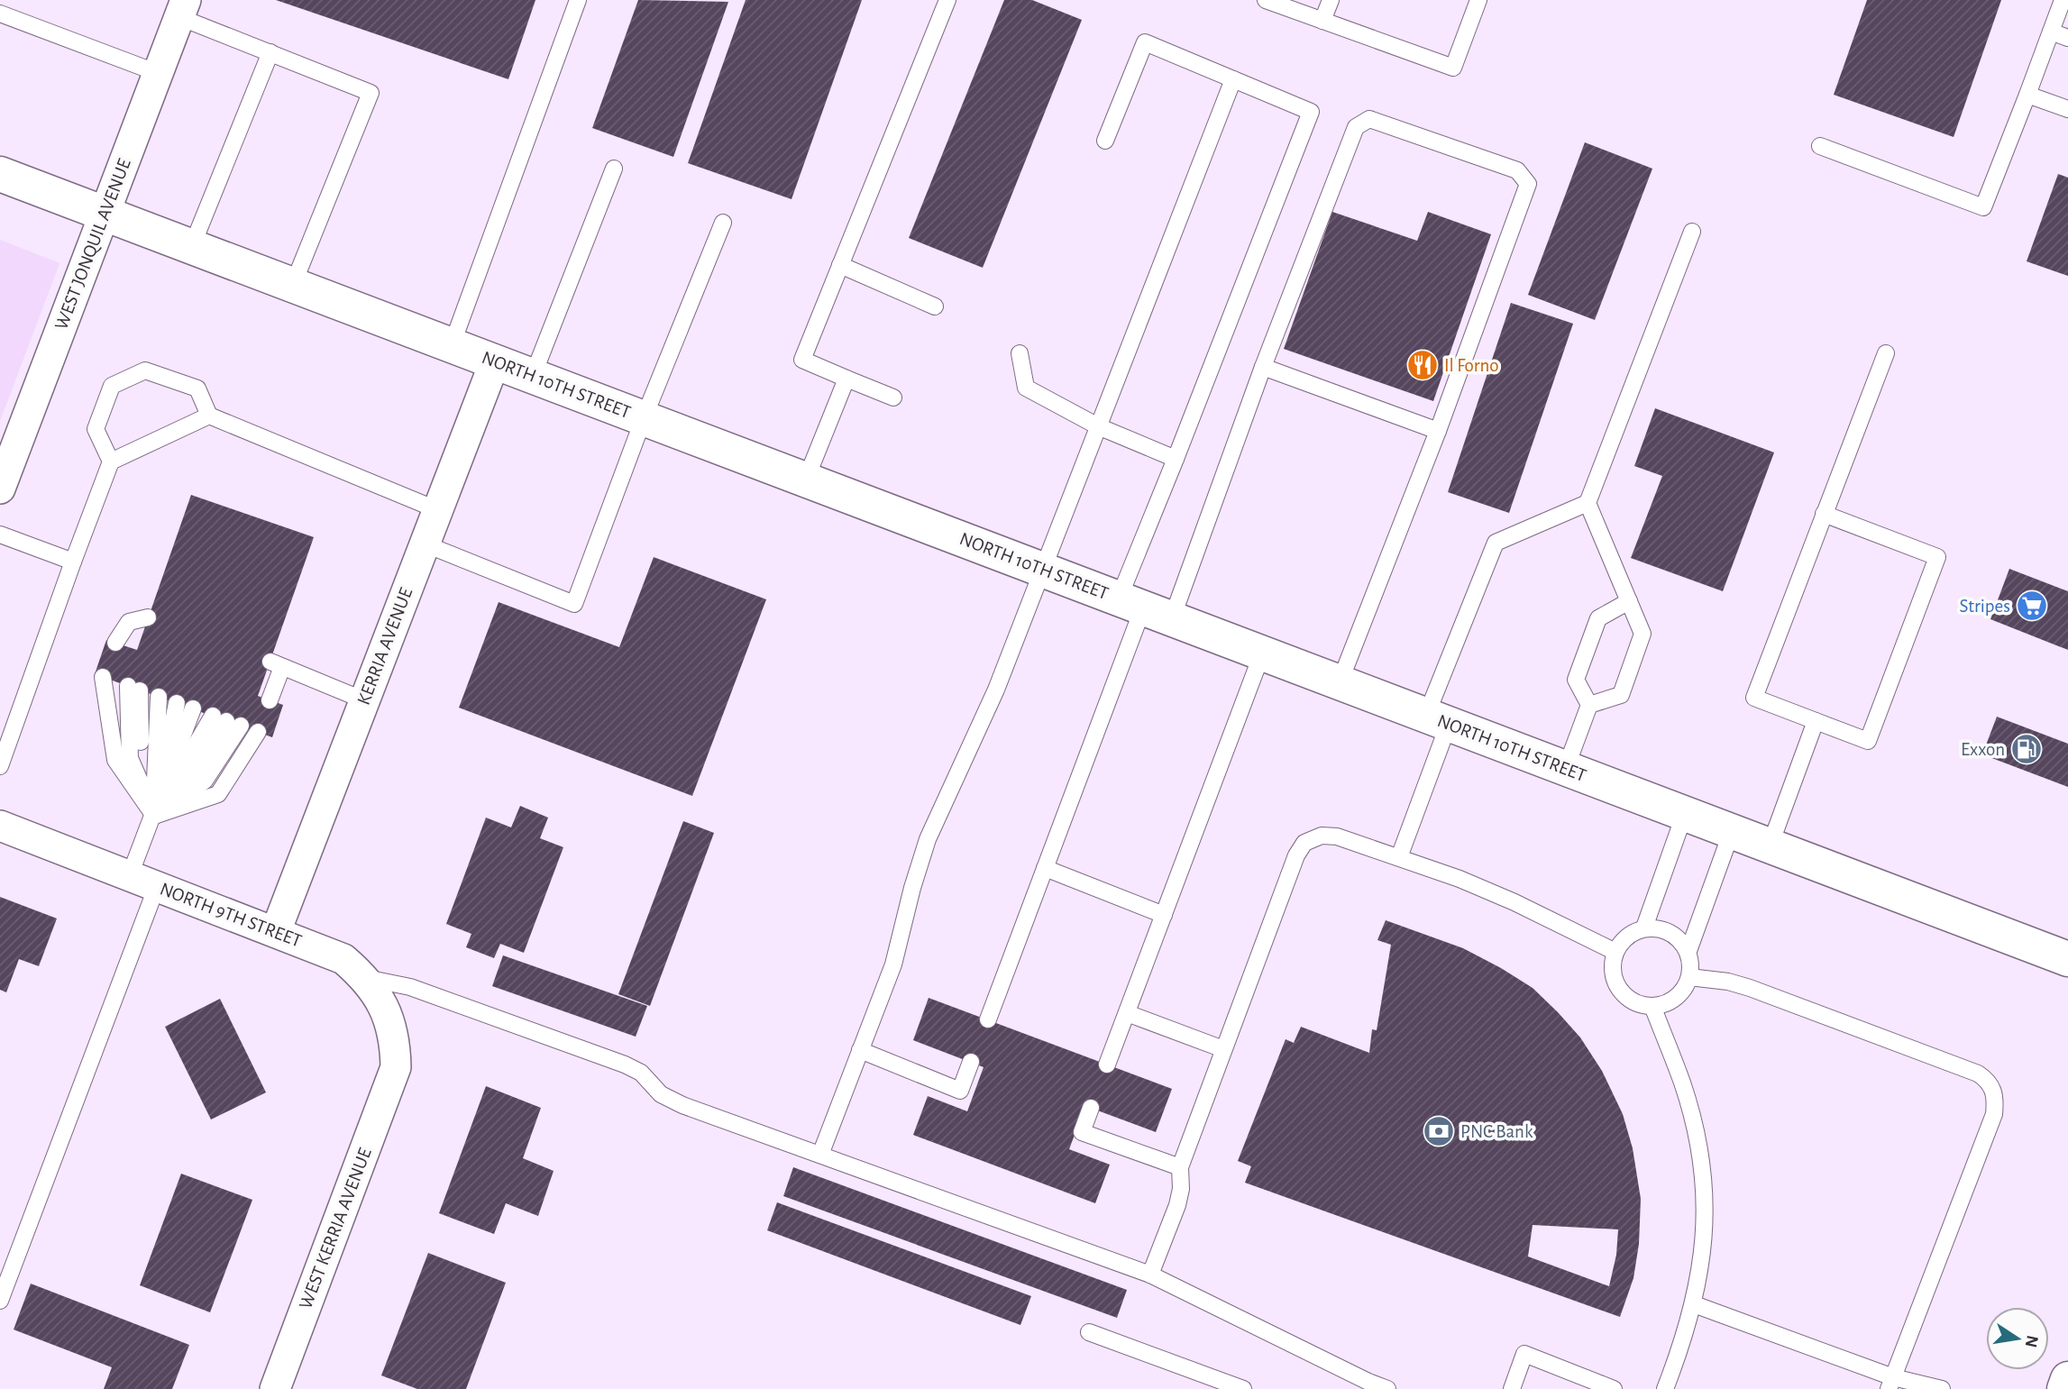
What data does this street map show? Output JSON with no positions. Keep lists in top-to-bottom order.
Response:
{
  "streets": {
    "main road": ["NORTH 10TH STREET"],
    "street": [
      "WEST JONQUIL AVENUE",
      "KERRIA AVENUE",
      "NORTH 9TH STREET",
      "WEST KERRIA AVENUE"
    ]
  },
  "crossings": [
    ["WEST JONQUIL AVENUE", "NORTH 10TH STREET"],
    ["NORTH 10TH STREET", "KERRIA AVENUE"],
    ["KERRIA AVENUE", "NORTH 9TH STREET"],
    ["NORTH 9TH STREET", "WEST KERRIA AVENUE"]
  ],
  "places": {
    "restaurant": ["Il Forno"],
    "supermarket": ["Stripes"],
    "fuel station": ["Exxon"],
    "bank": ["PNC Bank"]
  },
  "north": "right"
}
